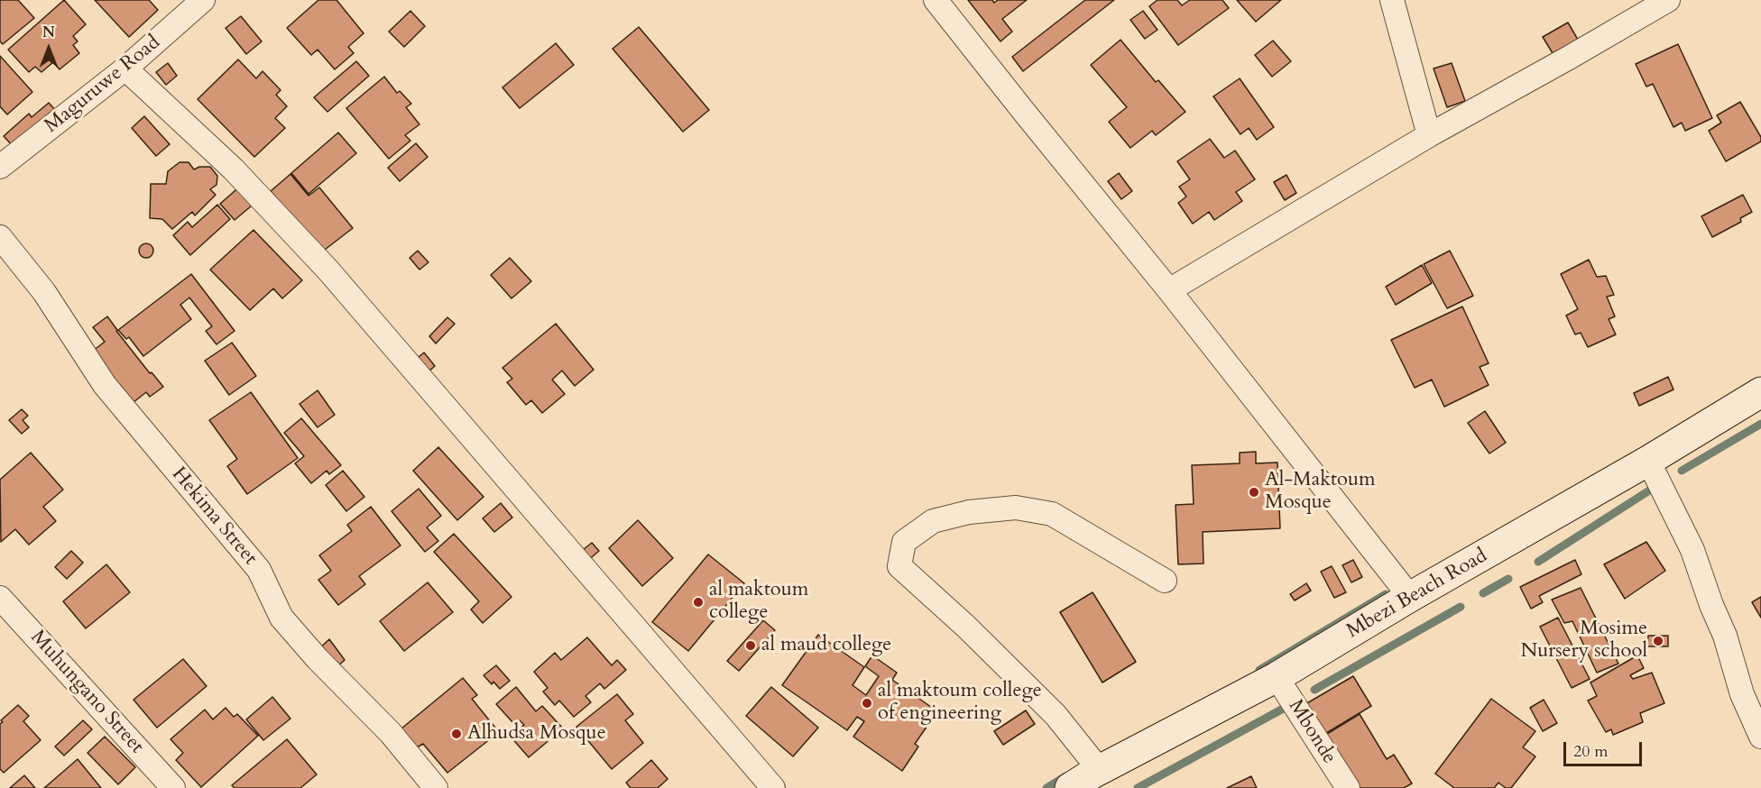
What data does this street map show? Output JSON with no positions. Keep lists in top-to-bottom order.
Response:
{
  "streets": {
    "main road": ["Mbezi Beach Road"],
    "street": [
      "Maguruwe Road",
      "Hekima Street",
      "Muhungano Street",
      "Mbonde"
    ]
  },
  "crossings": [
    ["Mbezi Beach Road", "Mbonde"]
  ],
  "places": [
    "Al-Maktoum Mosque",
    "al maktoum college",
    "Mosime Nursery school",
    "al maud college",
    "al maktoum college of engineering",
    "Alhudsa Mosque"
  ],
  "scale_bar": "20 m",
  "north": "top"
}
